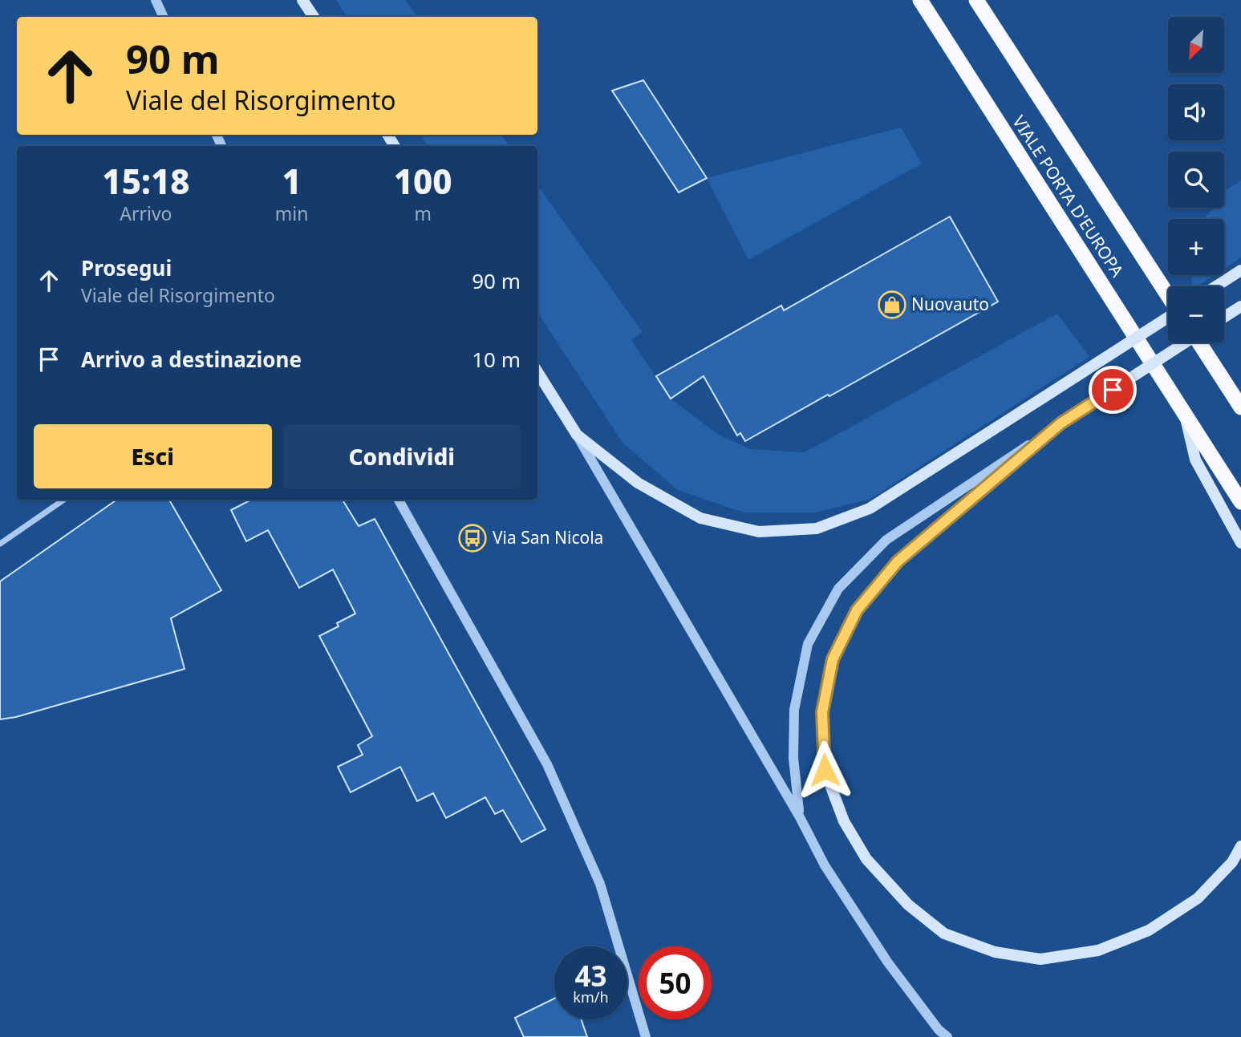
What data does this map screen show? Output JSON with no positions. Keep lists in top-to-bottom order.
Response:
{
  "streets": {
    "highway": ["VIALE PORTA D'EUROPA"]
  },
  "places": {
    "shop": ["Nuovauto"],
    "bus stop": ["Via San Nicola"]
  },
  "north": "bottom left",
  "page": {
    "map_buttons": ["+", "−"],
    "turn": ["90 m", "Viale del Risorgimento"],
    "eta": [
      "15:18",
      "Arrivo",
      "1",
      "min",
      "100",
      "m"
    ],
    "list": [
      {
        "name": "Prosegui",
        "note": "Viale del Risorgimento",
        "value": "90 m"
      },
      {
        "name": "Arrivo a destinazione",
        "value": "10 m"
      }
    ],
    "buttons": ["Esci", "Condividi"],
    "speed": "43 km/h",
    "limit": "50"
  }
}
